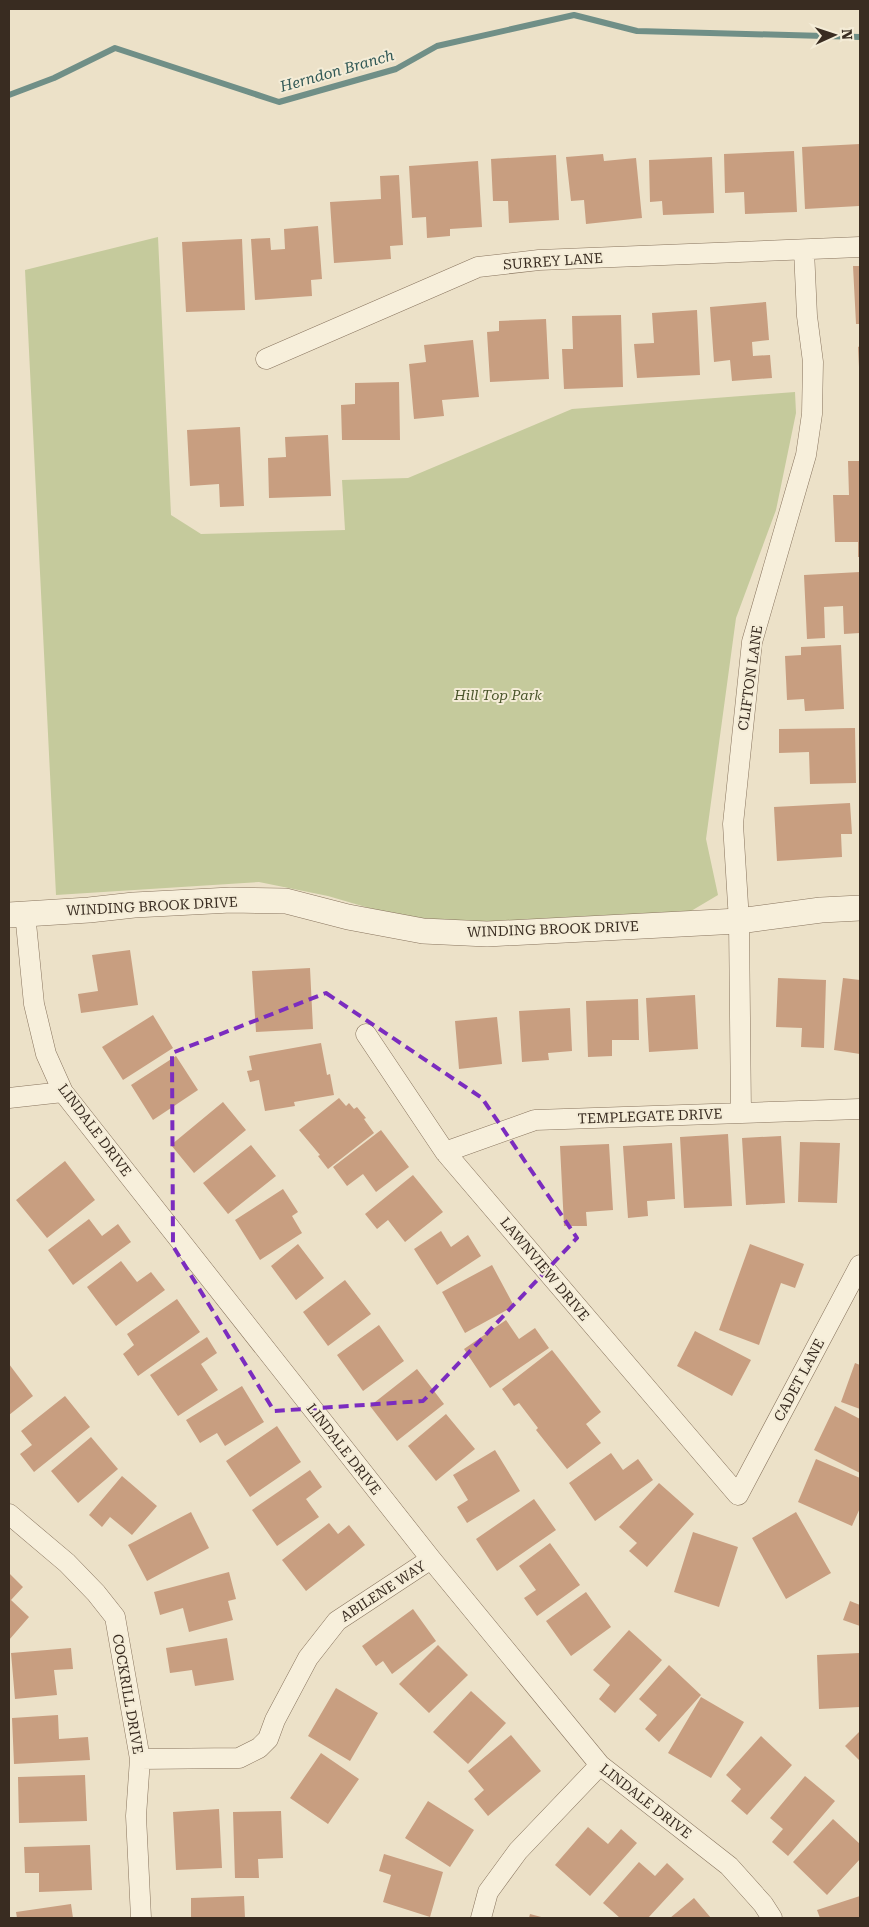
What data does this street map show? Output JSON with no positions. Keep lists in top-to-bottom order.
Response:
{
  "streets": {
    "street": [
      "SURREY LANE",
      "CLIFTON LANE",
      "WINDING BROOK DRIVE",
      "TEMPLEGATE DRIVE",
      "LINDALE DRIVE",
      "LAWNVIEW DRIVE",
      "CADET LANE",
      "ABILENE WAY",
      "COCKRILL DRIVE"
    ]
  },
  "crossings": [
    ["SURREY LANE", "CLIFTON LANE"],
    ["CLIFTON LANE", "WINDING BROOK DRIVE"],
    ["CLIFTON LANE", "TEMPLEGATE DRIVE"],
    ["WINDING BROOK DRIVE", "LINDALE DRIVE"],
    ["TEMPLEGATE DRIVE", "LAWNVIEW DRIVE"],
    ["LINDALE DRIVE", "ABILENE WAY"],
    ["LAWNVIEW DRIVE", "CADET LANE"],
    ["ABILENE WAY", "COCKRILL DRIVE"]
  ],
  "water": ["Herndon Branch"],
  "parks": ["Hill Top Park"],
  "north": "right"
}
